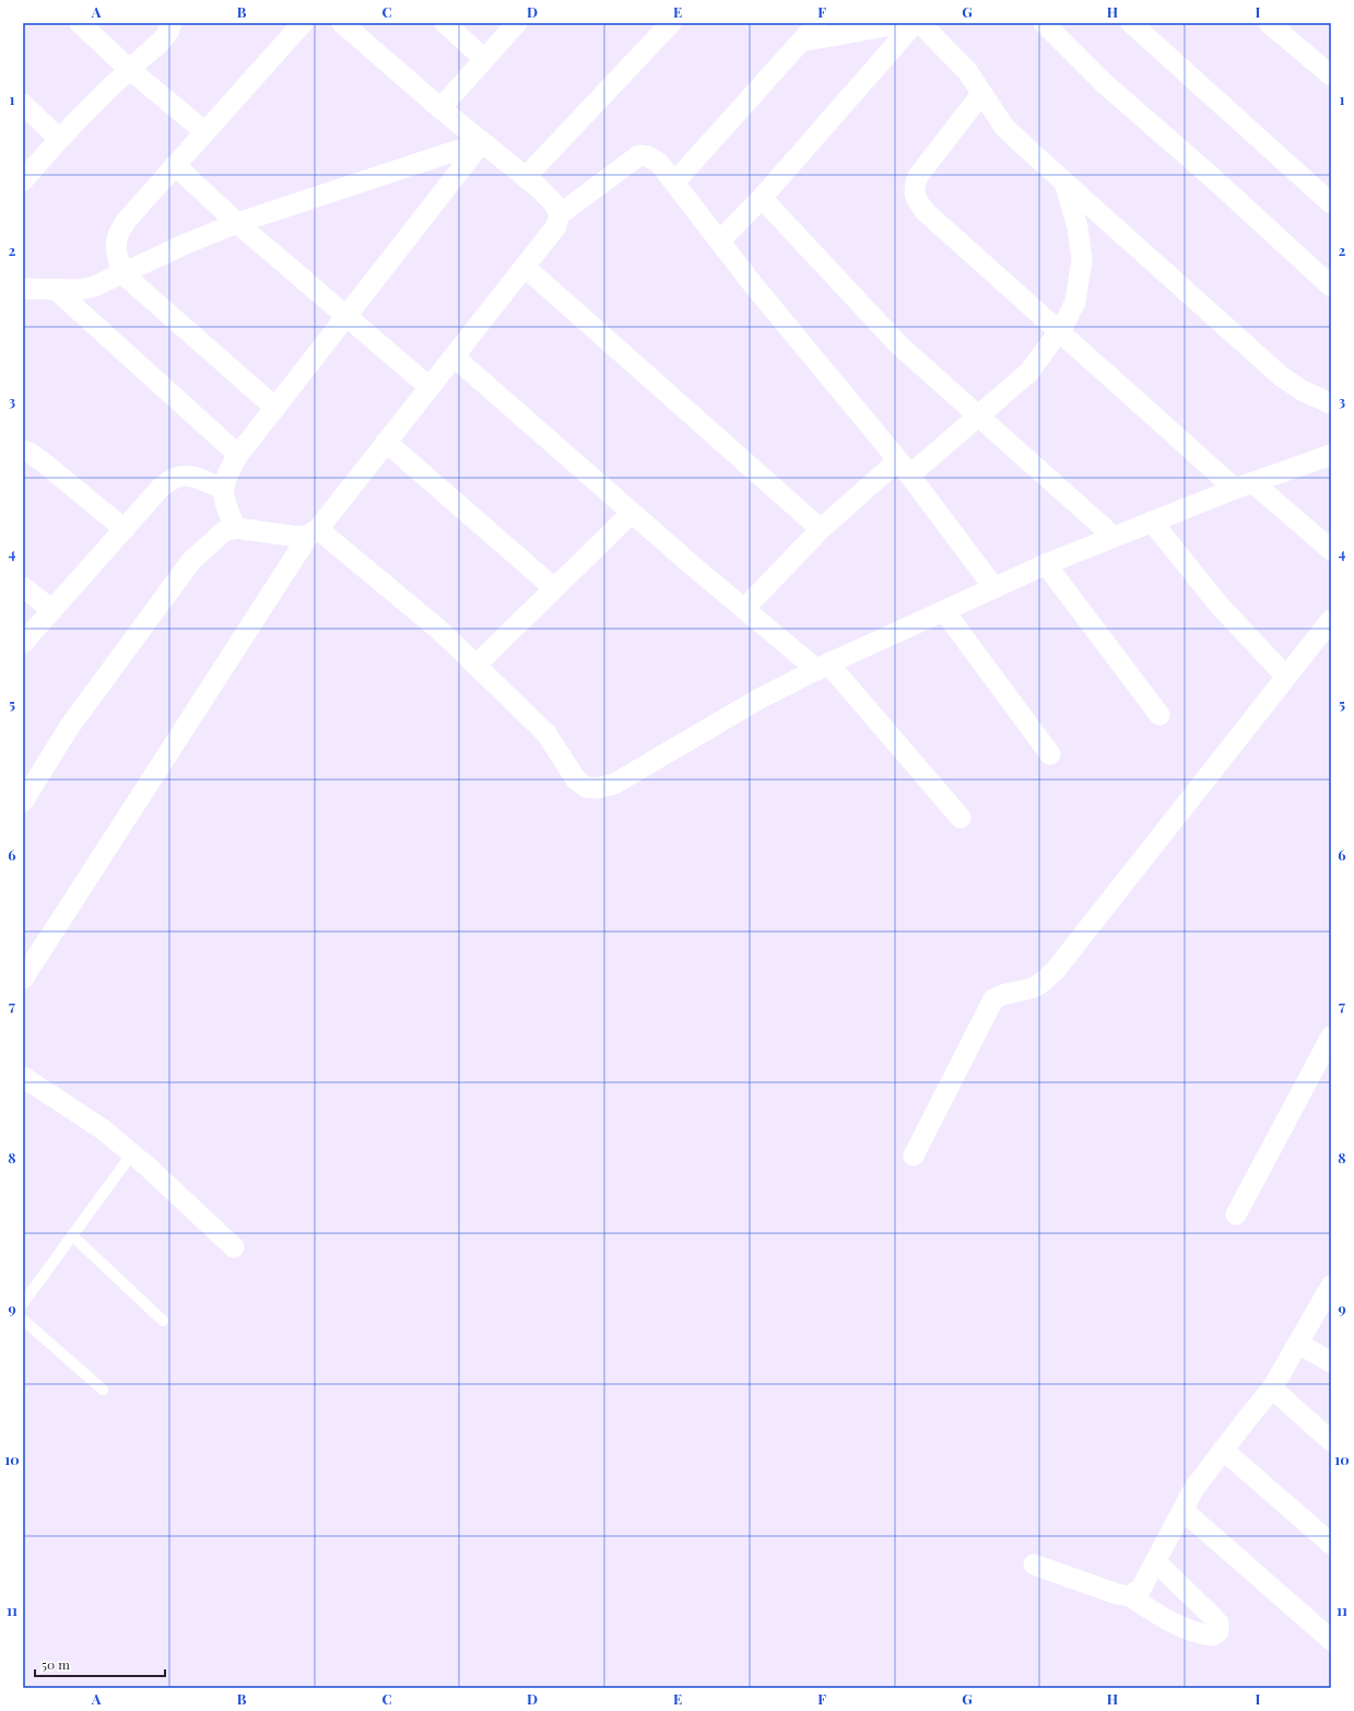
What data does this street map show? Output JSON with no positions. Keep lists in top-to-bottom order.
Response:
{
  "scale_bar": "50 m",
  "grid": {
    "columns": [
      "A",
      "B",
      "C",
      "D",
      "E",
      "F",
      "G",
      "H",
      "I"
    ],
    "rows": [
      "1",
      "2",
      "3",
      "4",
      "5",
      "6",
      "7",
      "8",
      "9",
      "10",
      "11"
    ]
  }
}
